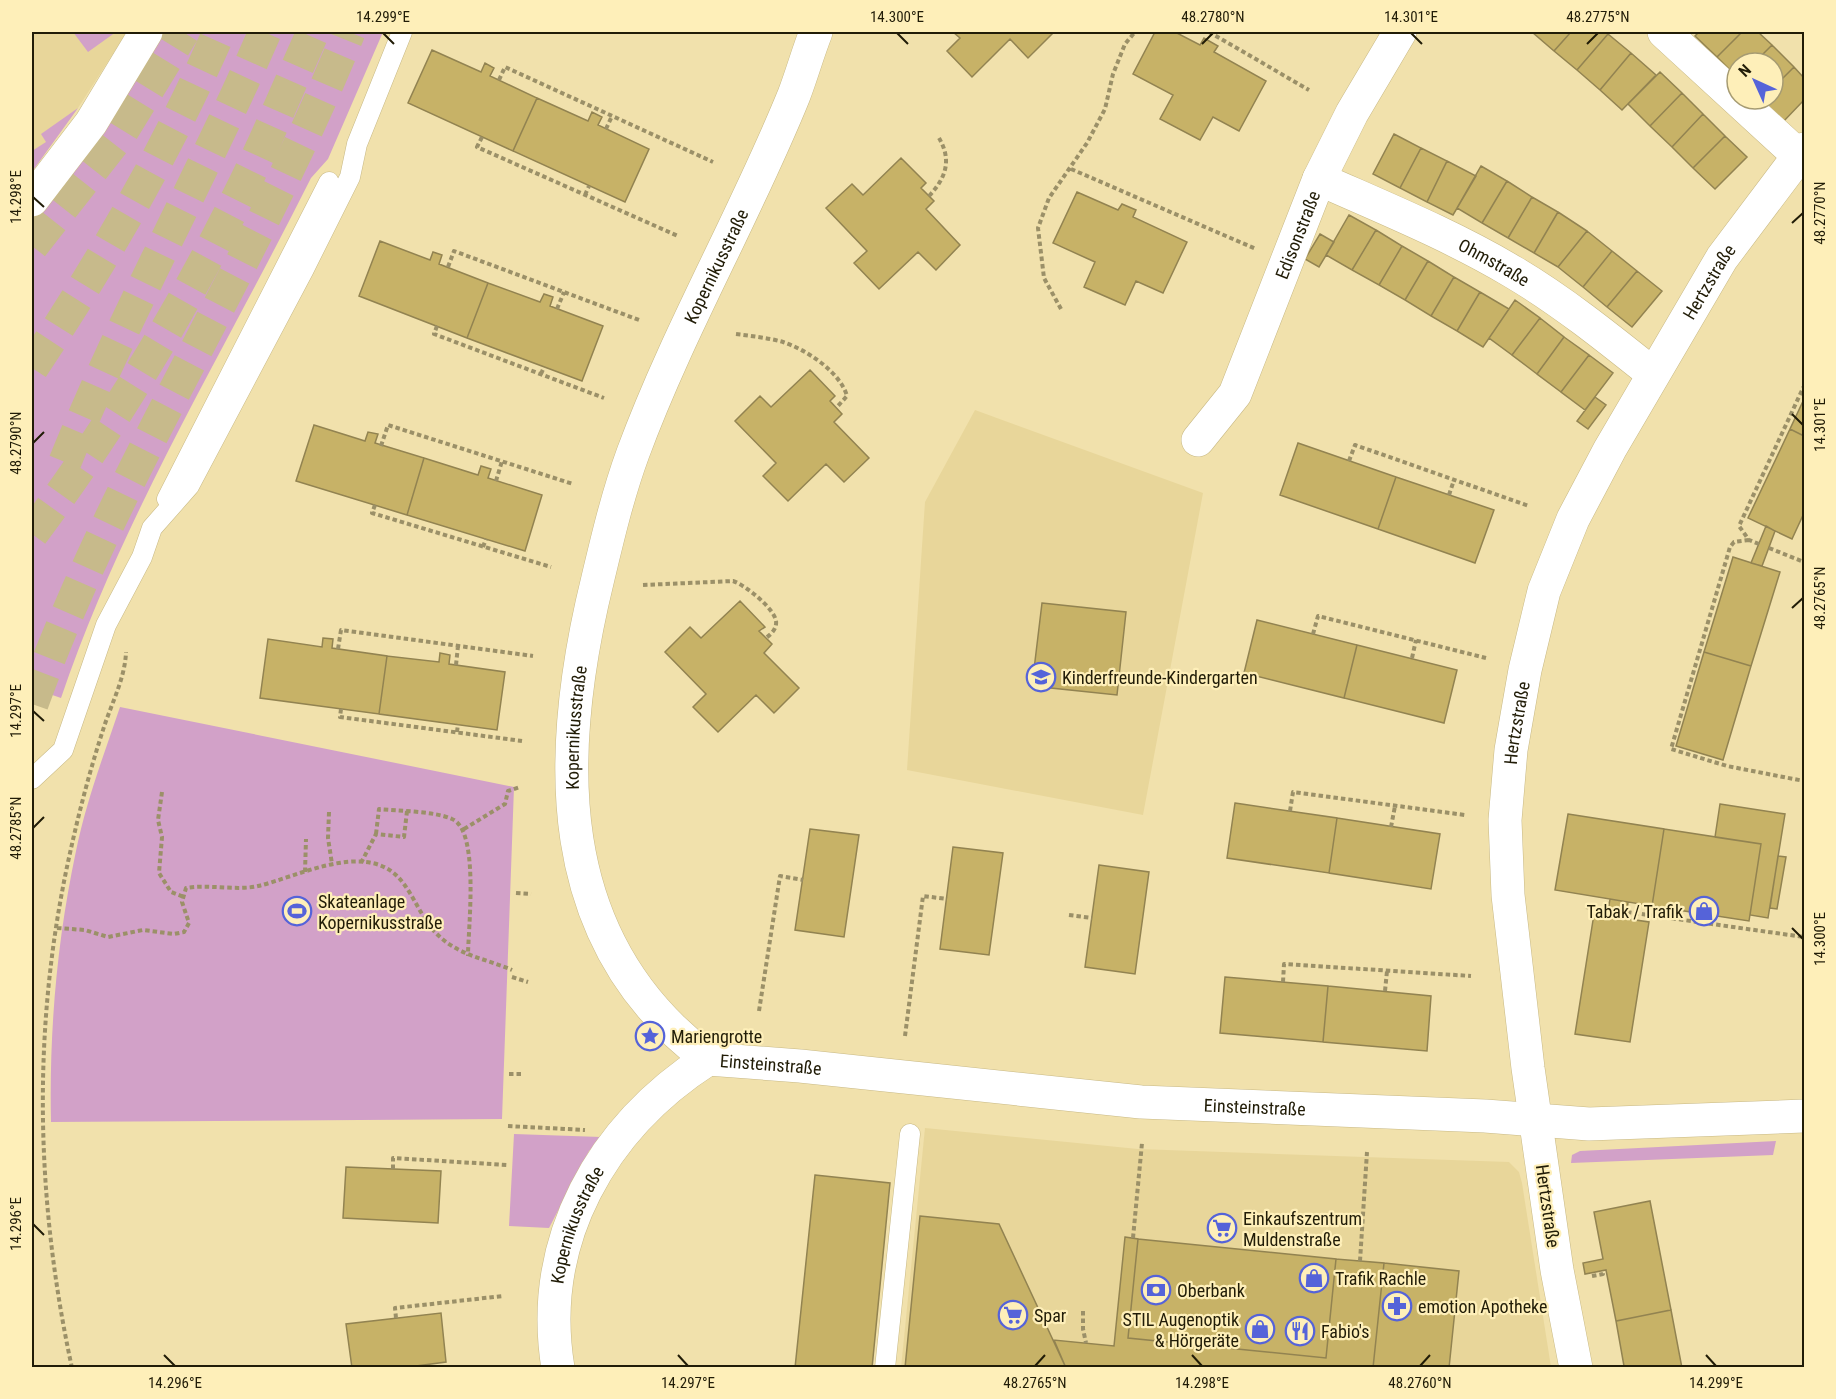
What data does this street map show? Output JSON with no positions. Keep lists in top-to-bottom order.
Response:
{
  "streets": {
    "street": [
      "Edisonstraße",
      "Ohmstraße",
      "Kopernikusstraße",
      "Hertzstraße",
      "Einsteinstraße"
    ]
  },
  "crossings": [
    ["Edisonstraße", "Ohmstraße"],
    ["Ohmstraße", "Hertzstraße"],
    ["Kopernikusstraße", "Einsteinstraße"],
    ["Hertzstraße", "Einsteinstraße"]
  ],
  "places": {
    "school or university": ["Kinderfreunde-Kindergarten"],
    "sports": ["Skateanlage Kopernikusstraße"],
    "shop": ["Tabak / Trafik", "Trafik Rachle", "STIL Augenoptik & Hörgeräte"],
    "place": ["Mariengrotte"],
    "supermarket": ["Einkaufszentrum Muldenstraße", "Spar"],
    "bank": ["Oberbank"],
    "pharmacy": ["emotion Apotheke"],
    "restaurant": ["Fabio's"]
  },
  "north": "top left",
  "coordinates": [
    "14.299°E",
    "14.300°E",
    "48.2780°N",
    "14.301°E",
    "48.2775°N",
    "14.298°E",
    "48.2770°N",
    "48.2790°N",
    "48.2765°N",
    "14.297°E",
    "48.2785°N",
    "14.296°E",
    "48.2760°N"
  ]
}
